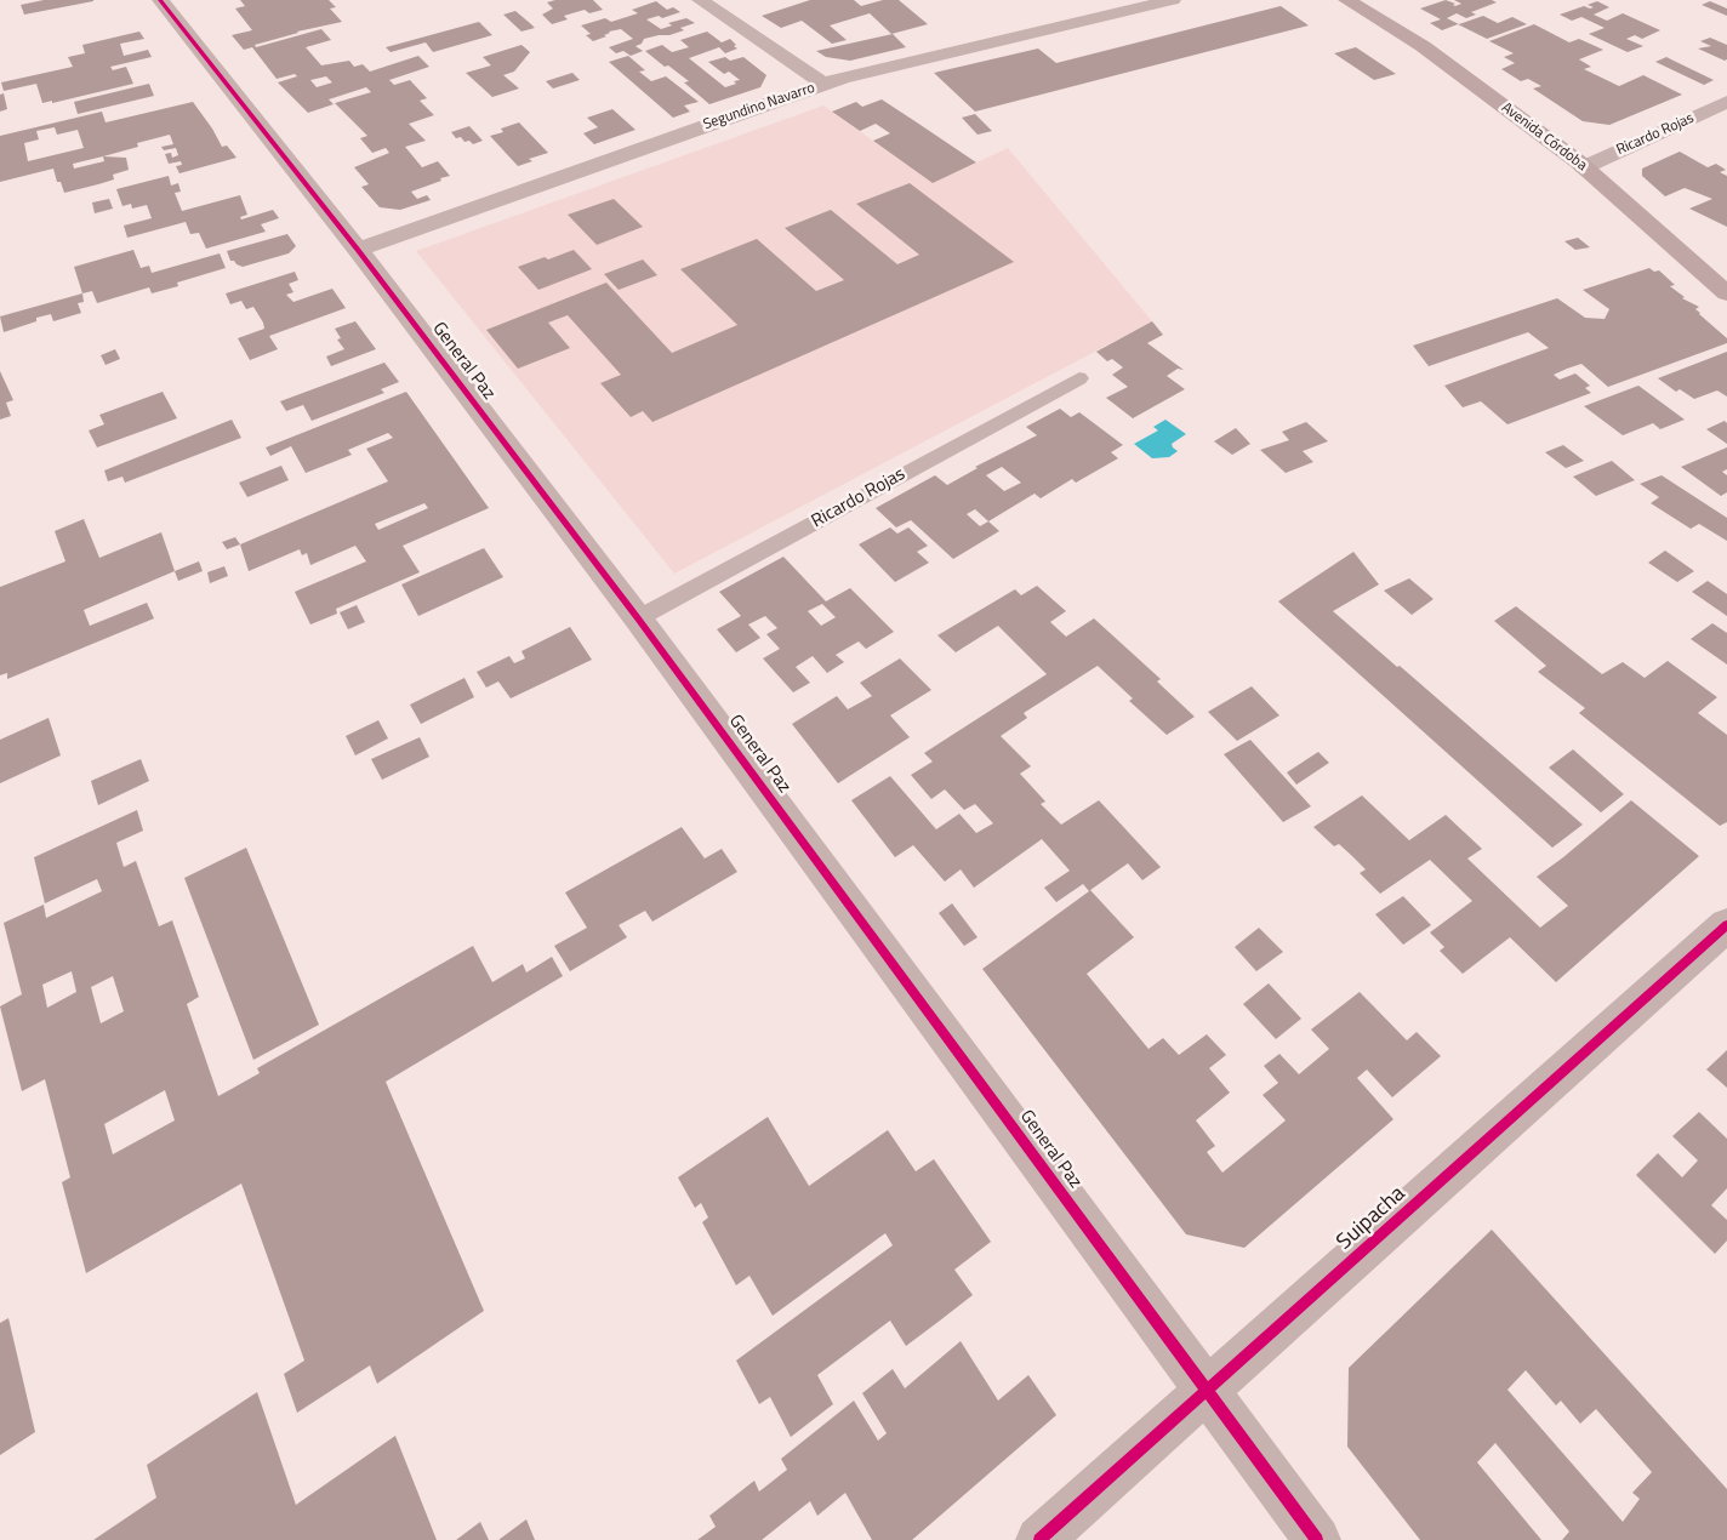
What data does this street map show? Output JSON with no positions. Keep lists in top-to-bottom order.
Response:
{
  "streets": {
    "main road": ["Avenida Córdoba"],
    "street": [
      "Segundino Navarro",
      "Ricardo Rojas",
      "General Paz",
      "Suipacha"
    ]
  },
  "crossings": [
    ["Segundino Navarro", "General Paz"],
    ["Ricardo Rojas", "Avenida Córdoba"],
    ["Ricardo Rojas", "General Paz"],
    ["General Paz", "Suipacha"]
  ]
}
